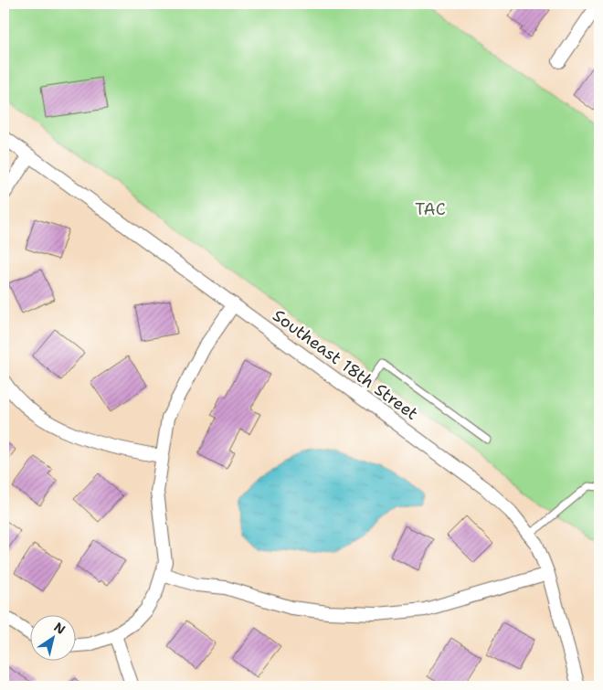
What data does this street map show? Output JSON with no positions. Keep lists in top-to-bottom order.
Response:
{
  "streets": {
    "street": ["Southeast 18th Street"]
  },
  "parks": ["TAC"],
  "north": "top right"
}
